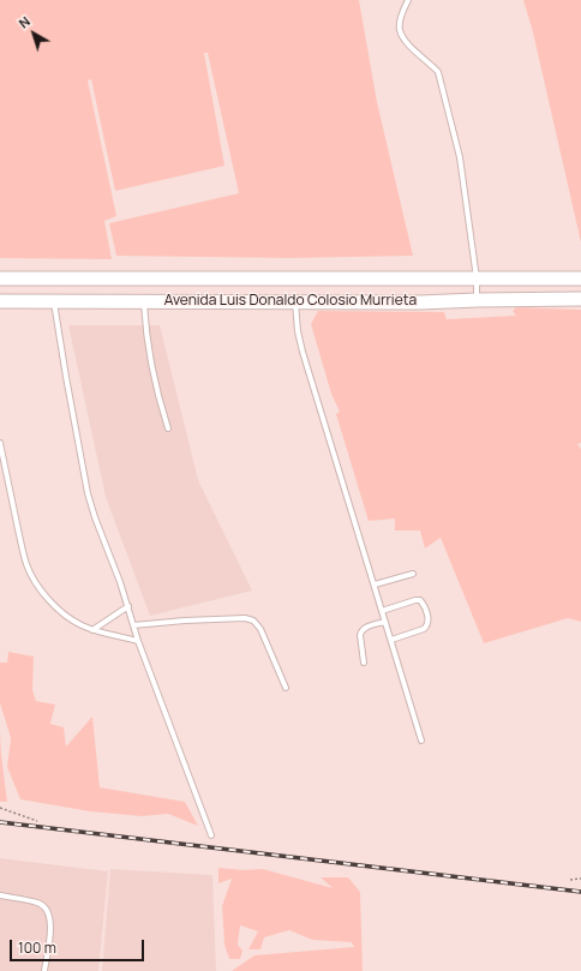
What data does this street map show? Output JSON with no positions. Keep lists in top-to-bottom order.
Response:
{
  "streets": {
    "main road": ["Avenida Luis Donaldo Colosio Murrieta"]
  },
  "scale_bar": "100 m",
  "north": "top left"
}
